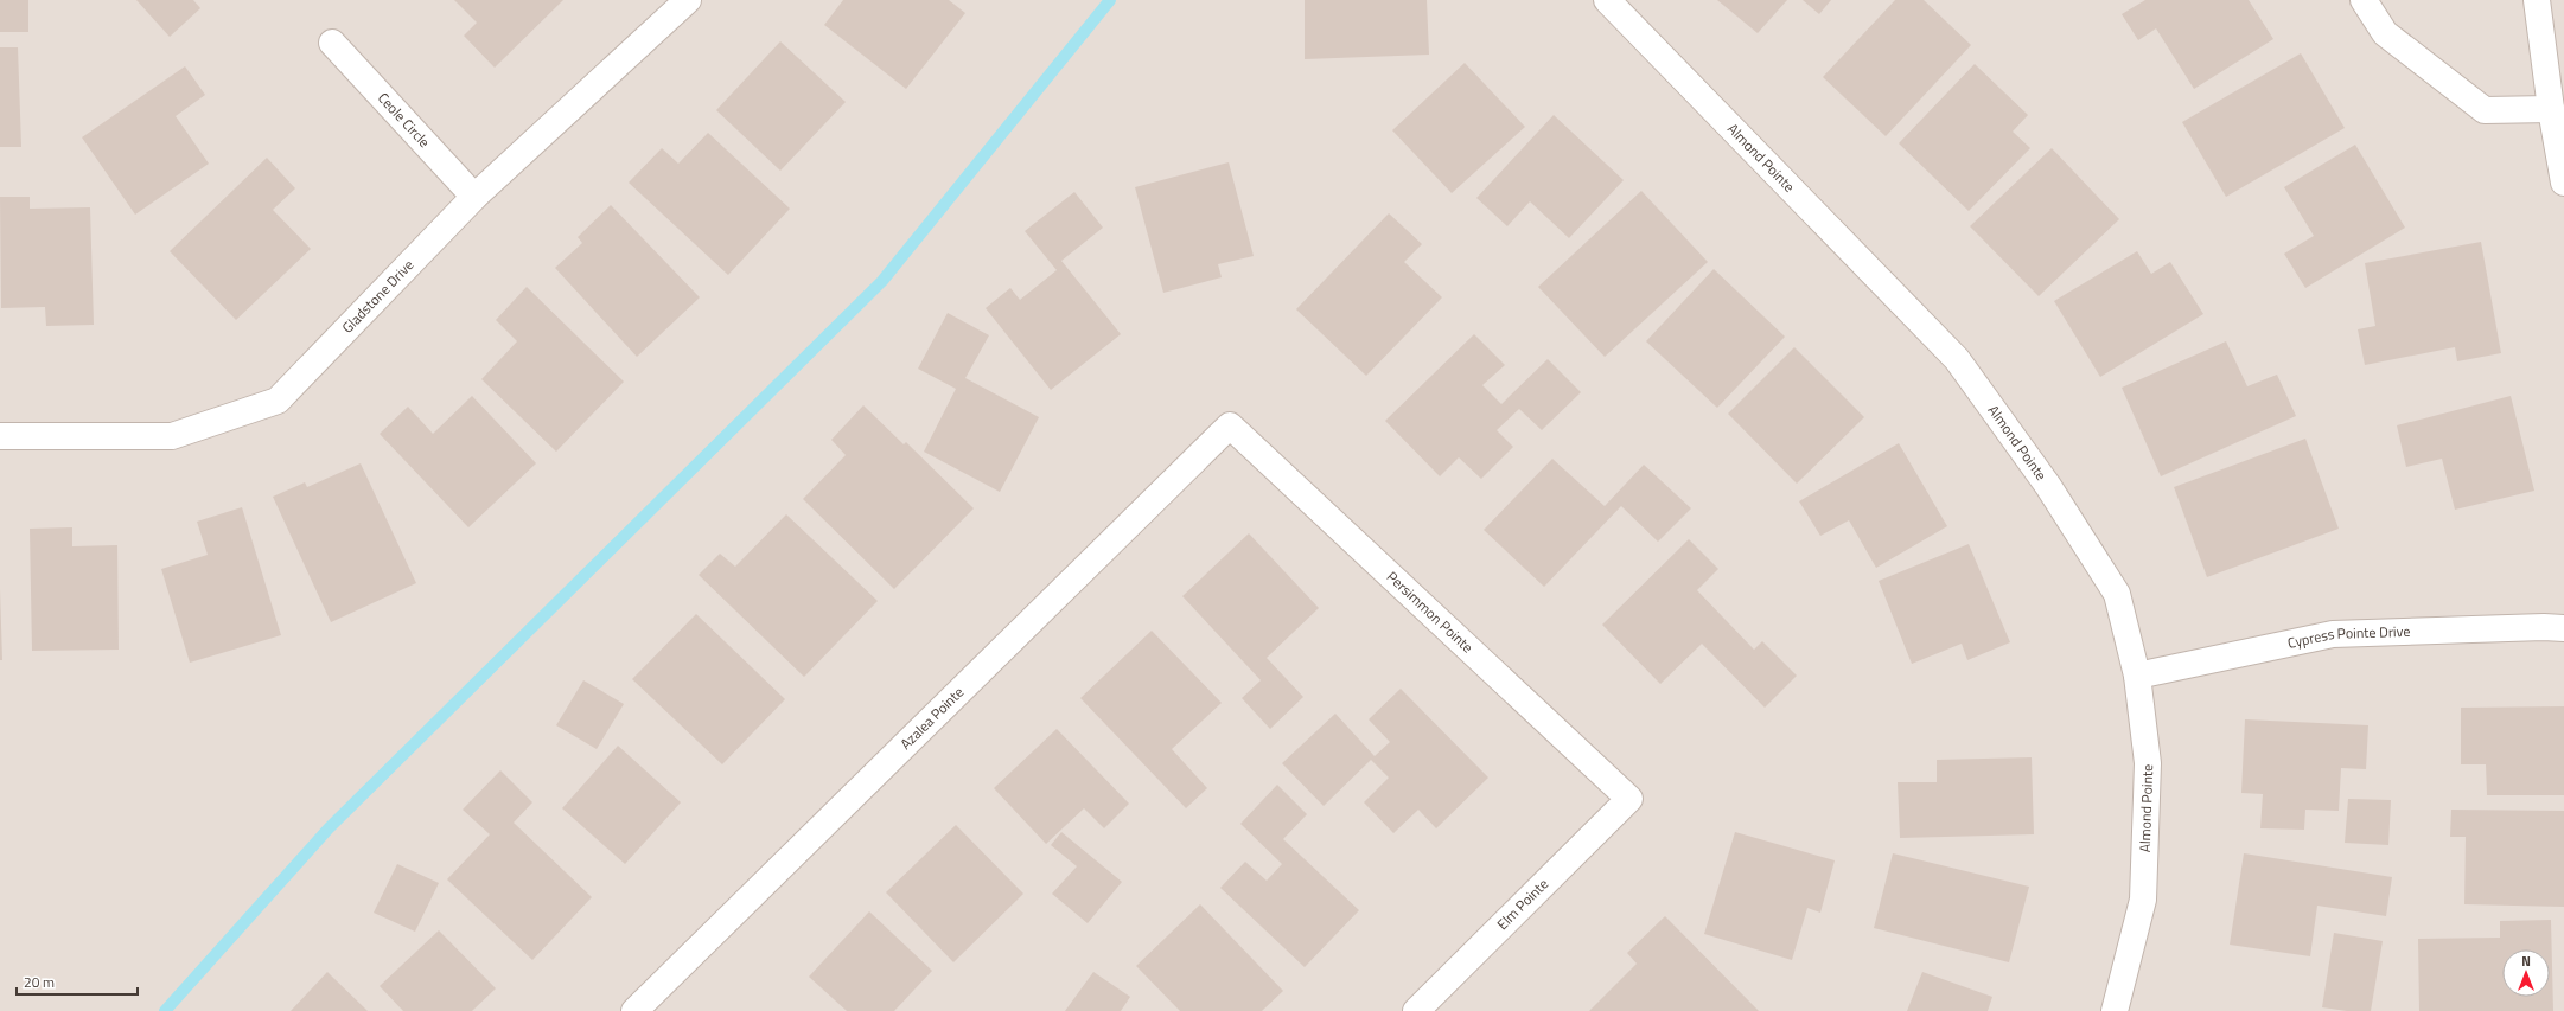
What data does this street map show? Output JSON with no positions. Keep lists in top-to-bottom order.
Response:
{
  "streets": {
    "street": [
      "Ceole Circle",
      "Almond Pointe",
      "Gladstone Drive",
      "Persimmon Pointe",
      "Cypress Pointe Drive",
      "Azalea Pointe",
      "Elm Pointe"
    ]
  },
  "crossings": [
    ["Ceole Circle", "Gladstone Drive"],
    ["Almond Pointe", "Cypress Pointe Drive"],
    ["Persimmon Pointe", "Azalea Pointe"],
    ["Persimmon Pointe", "Elm Pointe"]
  ],
  "scale_bar": "20 m",
  "north": "top"
}
